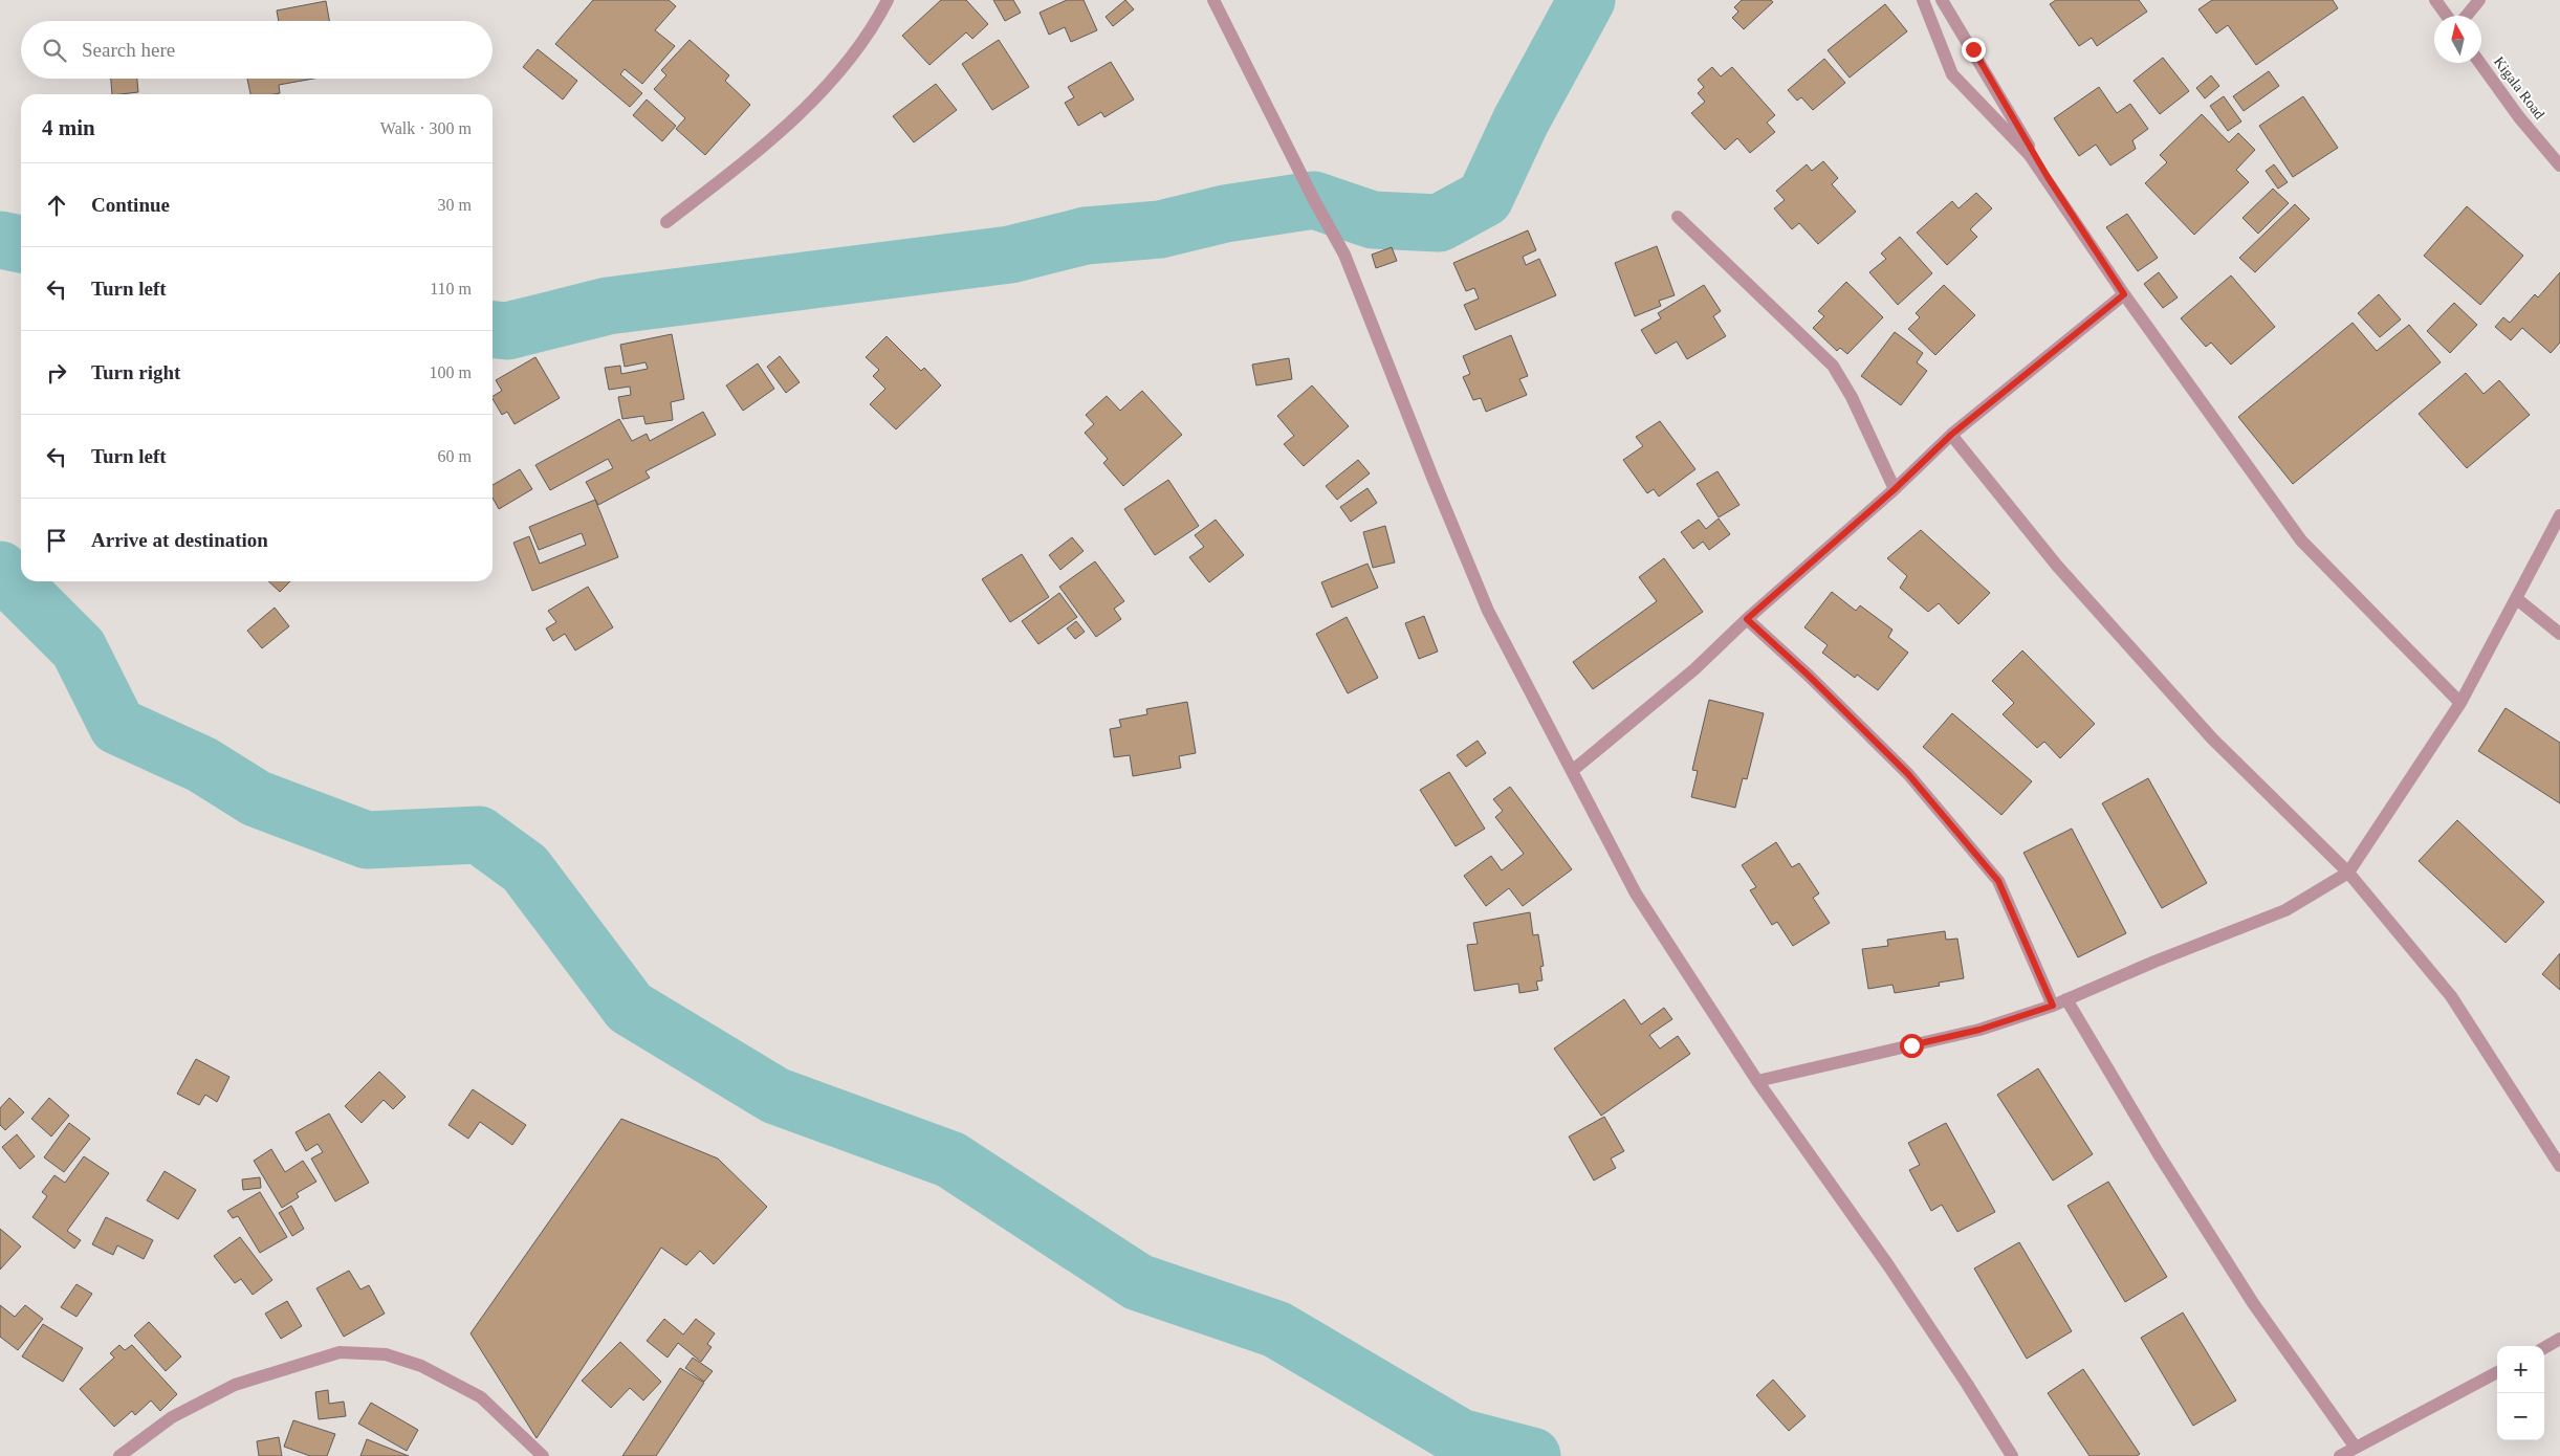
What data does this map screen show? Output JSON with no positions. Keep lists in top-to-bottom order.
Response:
{
  "streets": {
    "street": ["Kigala Road"]
  },
  "north": "top",
  "page": {
    "search": "Search here",
    "heading": ["4 min", "Walk · 300 m"],
    "list": [
      ["Continue", "30 m"],
      ["Turn left", "110 m"],
      ["Turn right", "100 m"],
      ["Turn left", "60 m"],
      "Arrive at destination"
    ],
    "map_buttons": ["+", "−"]
  }
}
